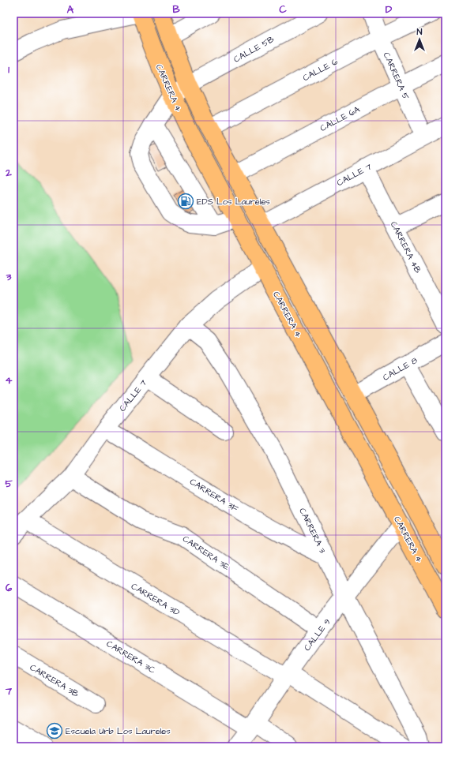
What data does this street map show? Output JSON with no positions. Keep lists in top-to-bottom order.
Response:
{
  "streets": {
    "main road": ["CARRERA 4"],
    "street": [
      "CALLE 5B",
      "CALLE 6",
      "CARRERA 5",
      "CALLE 6A",
      "CALLE 7",
      "CARRERA 4B",
      "CALLE 8",
      "CARRERA 3F",
      "CARRERA 3",
      "CARRERA 3E",
      "CARRERA 3D",
      "CALLE 9",
      "CARRERA 3C",
      "CARRERA 3B"
    ]
  },
  "crossings": [
    ["CALLE 5B", "CARRERA 4"],
    ["CALLE 6", "CARRERA 5"],
    ["CARRERA 5", "CALLE 6A"],
    ["CARRERA 5", "CALLE 7"],
    ["CARRERA 4", "CALLE 7"],
    ["CARRERA 4", "CALLE 9"],
    ["CALLE 7", "CARRERA 4B"],
    ["CALLE 7", "CARRERA 3F"],
    ["CALLE 7", "CARRERA 3"],
    ["CALLE 7", "CARRERA 3E"],
    ["CALLE 7", "CARRERA 3D"],
    ["CARRERA 3F", "CARRERA 3"],
    ["CARRERA 3", "CALLE 9"],
    ["CARRERA 3E", "CALLE 9"],
    ["CARRERA 3D", "CALLE 9"],
    ["CALLE 9", "CARRERA 3C"]
  ],
  "places": {
    "fuel station": ["EDS Los Laureles"],
    "school or university": ["Escuela Urb Los Laureles"]
  },
  "north": "top",
  "grid": {
    "columns": [
      "A",
      "B",
      "C",
      "D"
    ],
    "rows": [
      "1",
      "2",
      "3",
      "4",
      "5",
      "6",
      "7"
    ]
  }
}
